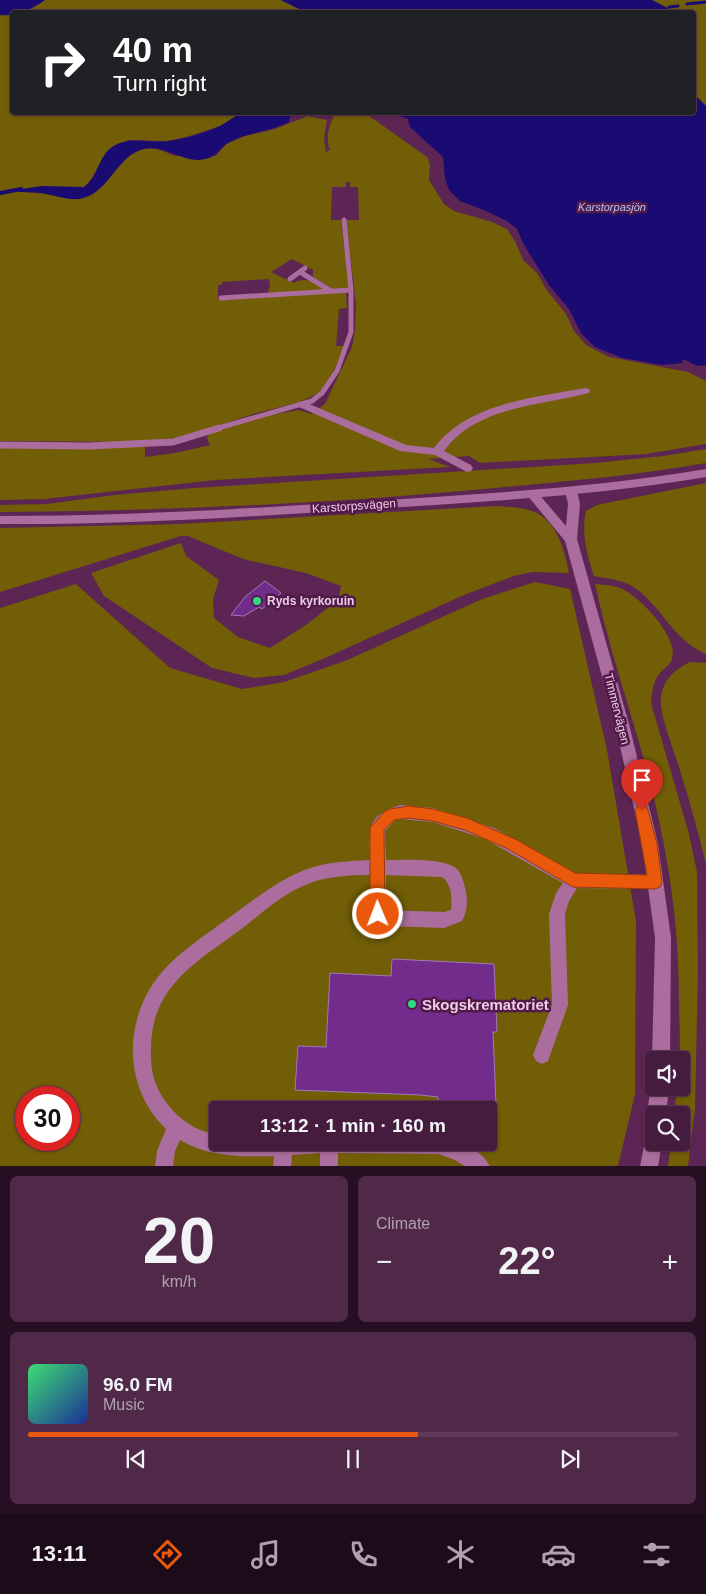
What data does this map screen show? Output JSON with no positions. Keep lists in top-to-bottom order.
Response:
{
  "streets": {
    "street": ["Karstorpsvägen", "Timmervägen"]
  },
  "crossings": [
    ["Karstorpsvägen", "Timmervägen"]
  ],
  "water": ["Karstorpasjön"],
  "places": ["Ryds kyrkoruin", "Skogskrematoriet"],
  "page": {
    "turn": ["40 m", "Turn right"],
    "limit": "30",
    "trip": "13:12 · 1 min · 160 m",
    "tile": [
      ["20", "km/h"],
      "Climate"
    ],
    "heat": ["−", "22°", "+"],
    "song": ["96.0 FM", "Music"],
    "tabs": "13:11"
  }
}
